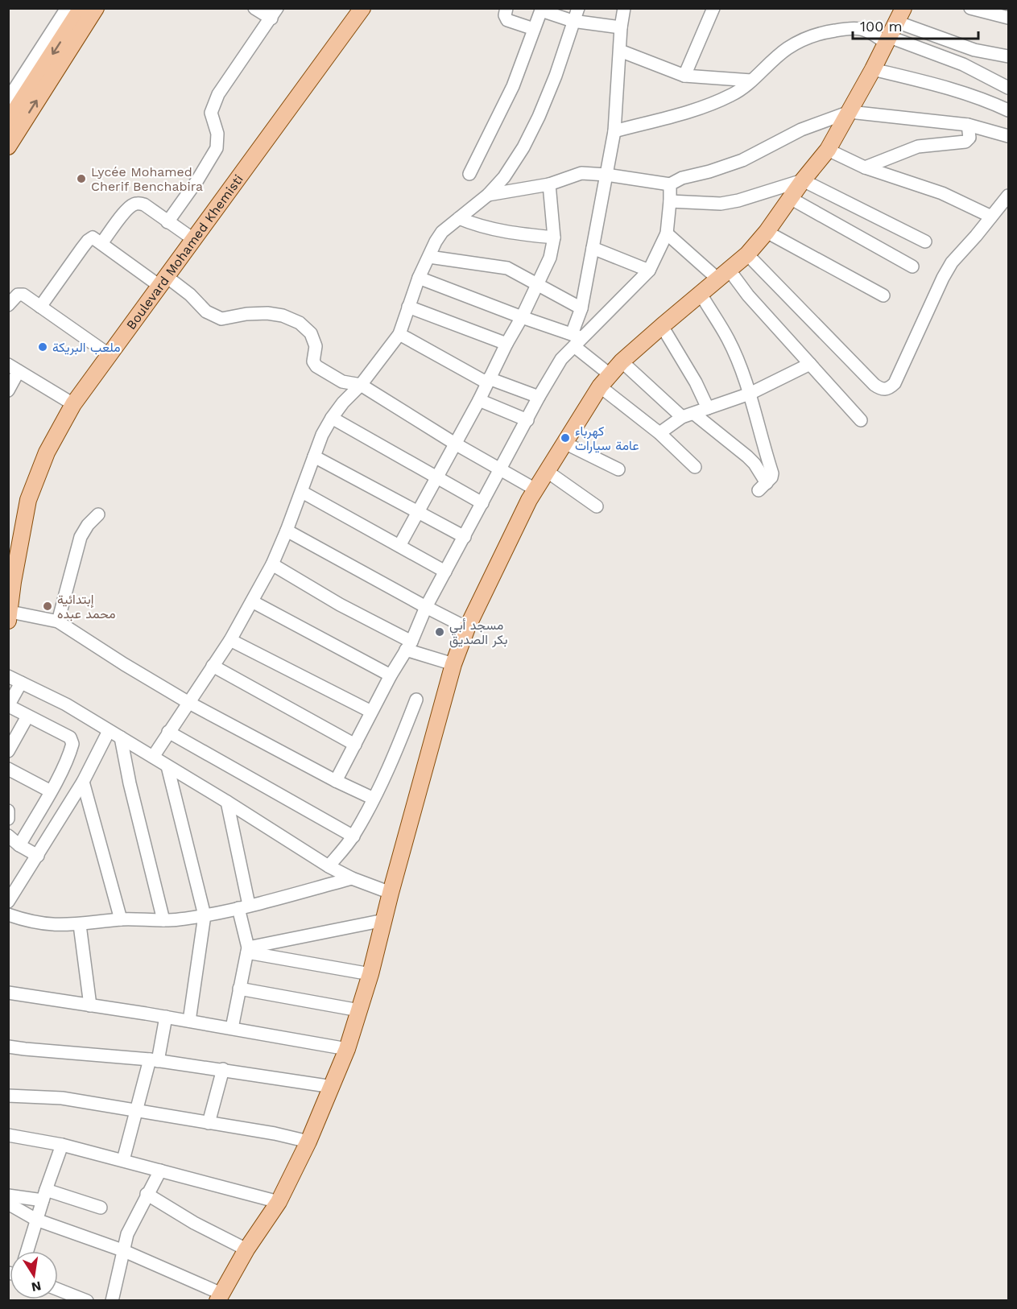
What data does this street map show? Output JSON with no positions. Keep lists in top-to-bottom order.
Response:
{
  "streets": {
    "main road": ["Boulevard Mohamed Khemisti"]
  },
  "places": [
    "Lycée Mohamed Cherif Benchabira",
    "ملعب البريكة",
    "كهرباء عامة سيارات",
    "إبتدائية محمد عبده",
    "مسجد أبي بكر الصديق"
  ],
  "scale_bar": "100 m",
  "north": "bottom"
}
